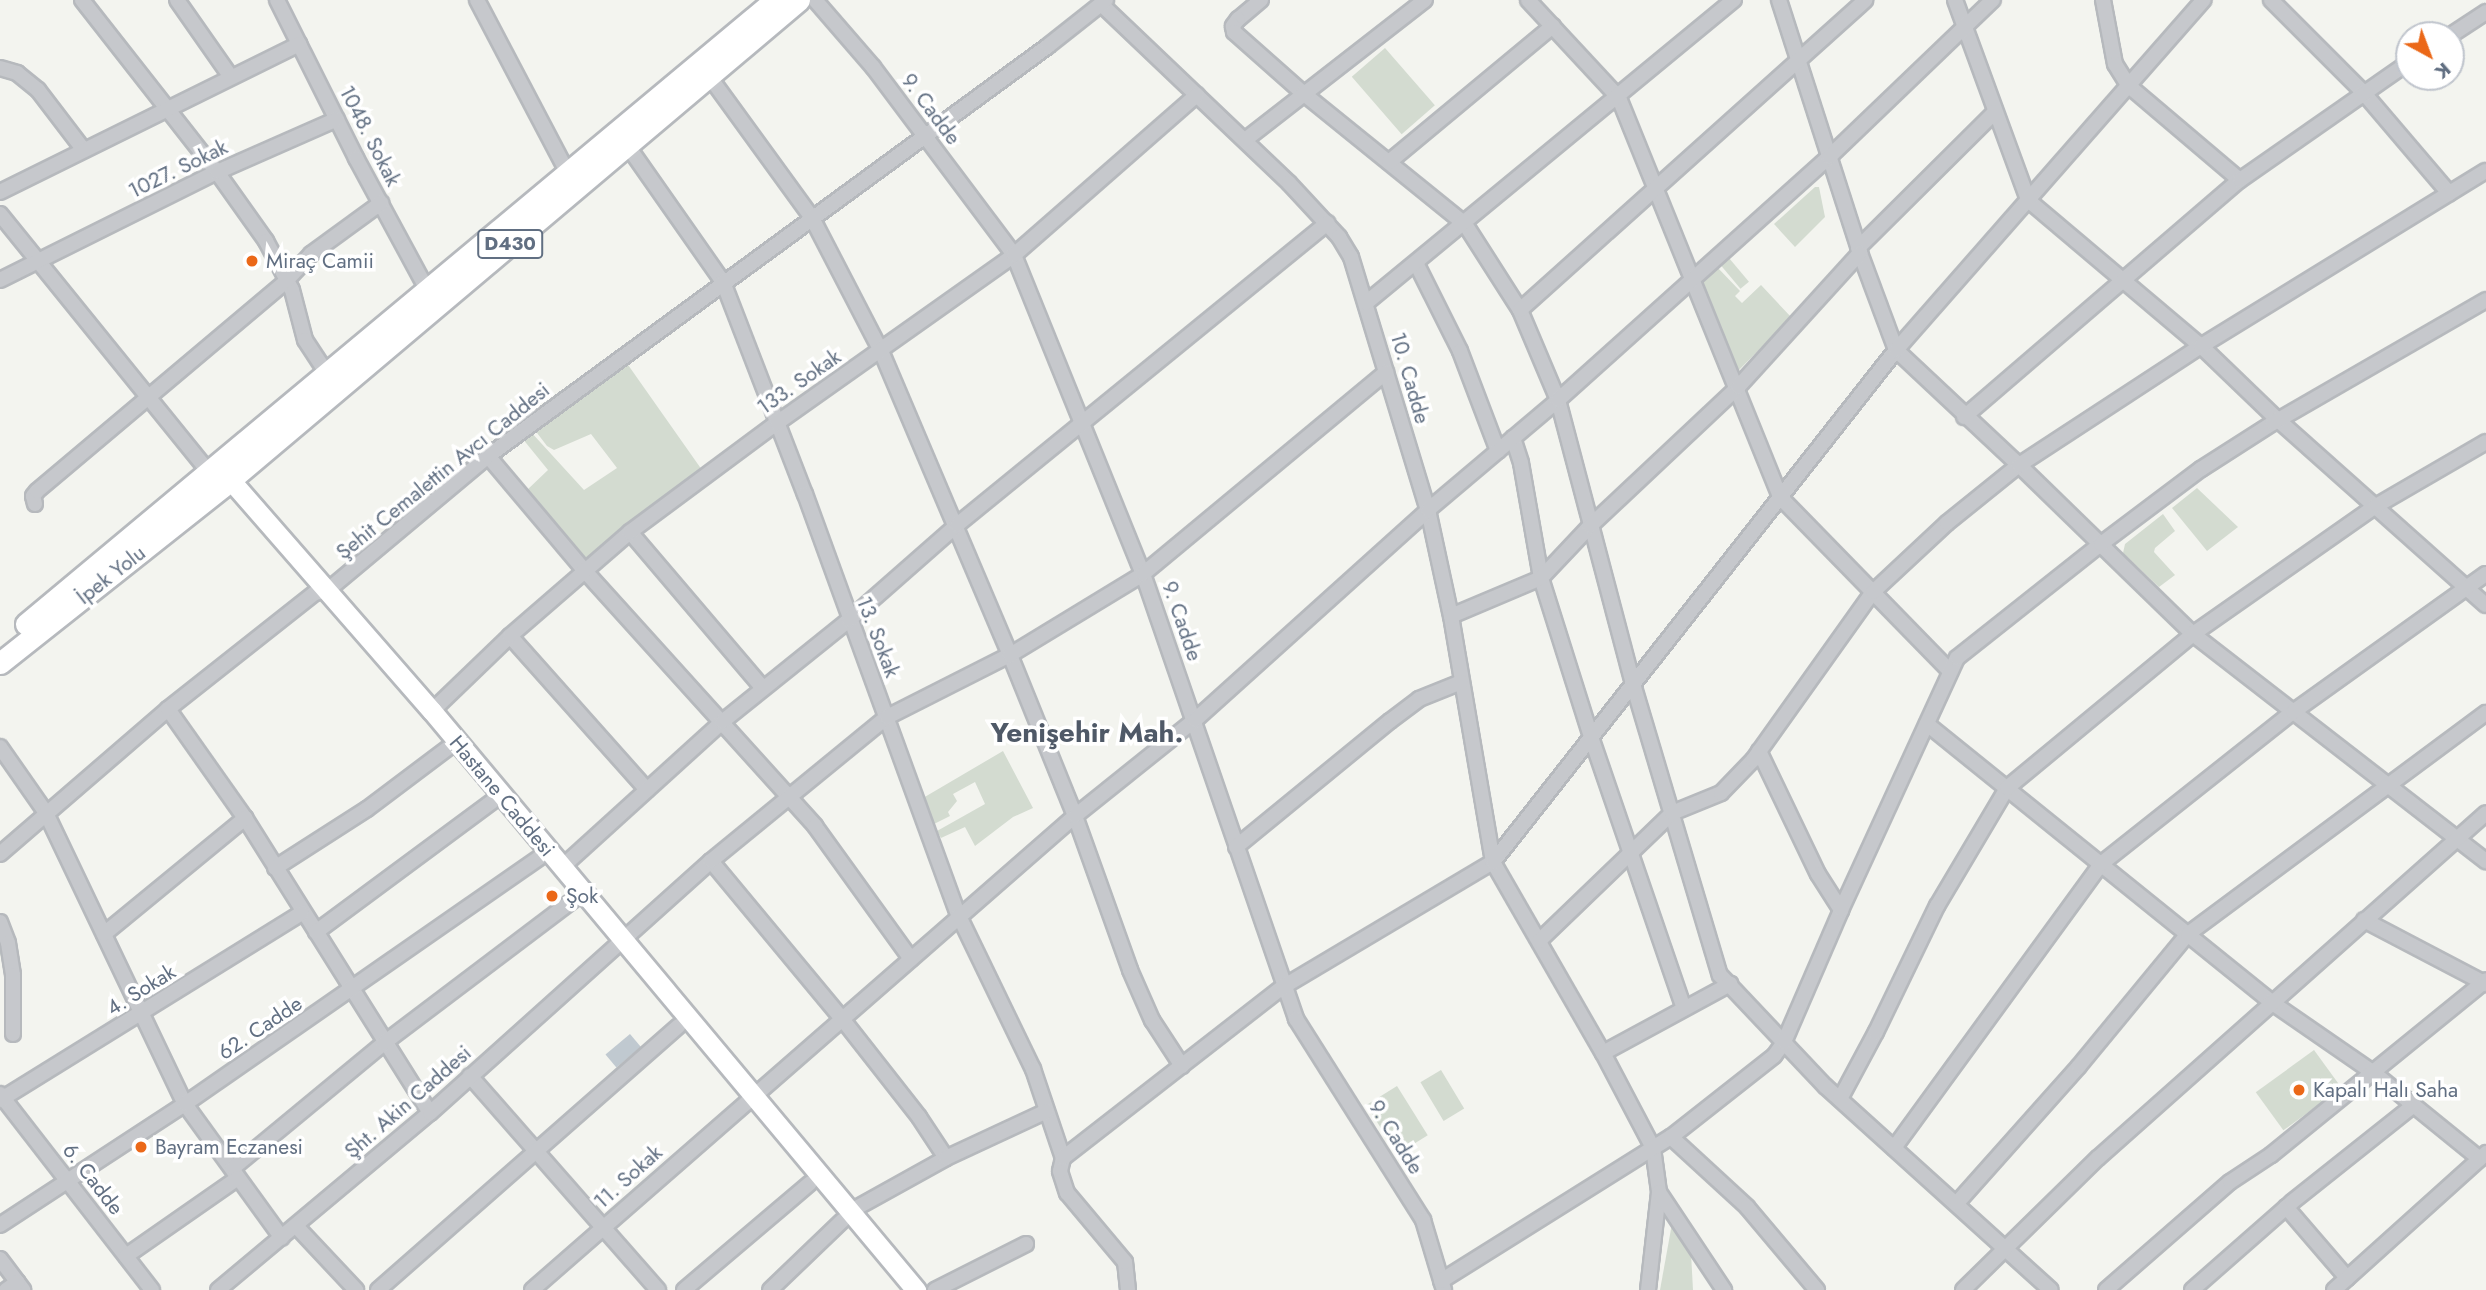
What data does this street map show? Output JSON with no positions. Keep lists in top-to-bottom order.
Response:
{
  "streets": {
    "highway": ["D430", "İpek Yolu"],
    "main road": ["Hastane Caddesi"],
    "street": [
      "9. Cadde",
      "1048. Sokak",
      "1027. Sokak",
      "10. Cadde",
      "133. Sokak",
      "Şehit Cemalettin Avcı Caddesi",
      "13. Sokak",
      "4. Sokak",
      "62. Cadde",
      "Şht. Akin Caddesi",
      "11. Sokak",
      "6. Cadde"
    ]
  },
  "crossings": [
    ["9. Cadde", "133. Sokak"],
    ["9. Cadde", "Şehit Cemalettin Avcı Caddesi"],
    ["9. Cadde", "Şht. Akin Caddesi"],
    ["9. Cadde", "11. Sokak"],
    ["1048. Sokak", "1027. Sokak"],
    ["1048. Sokak", "D430"],
    ["D430", "İpek Yolu"],
    ["D430", "13. Sokak"],
    ["D430", "Hastane Caddesi"],
    ["10. Cadde", "133. Sokak"],
    ["10. Cadde", "Şehit Cemalettin Avcı Caddesi"],
    ["10. Cadde", "Şht. Akin Caddesi"],
    ["10. Cadde", "11. Sokak"],
    ["133. Sokak", "13. Sokak"],
    ["133. Sokak", "Hastane Caddesi"],
    ["Şehit Cemalettin Avcı Caddesi", "13. Sokak"],
    ["Şehit Cemalettin Avcı Caddesi", "Hastane Caddesi"],
    ["İpek Yolu", "Hastane Caddesi"],
    ["13. Sokak", "Şht. Akin Caddesi"],
    ["13. Sokak", "11. Sokak"],
    ["Hastane Caddesi", "62. Cadde"],
    ["Hastane Caddesi", "Şht. Akin Caddesi"],
    ["Hastane Caddesi", "11. Sokak"],
    ["4. Sokak", "6. Cadde"],
    ["62. Cadde", "6. Cadde"]
  ],
  "districts": ["Yenişehir Mah."],
  "places": [
    "Miraç Camii",
    "Şok",
    "Kapalı Halı Saha",
    "Bayram Eczanesi"
  ],
  "north": "bottom right"
}
